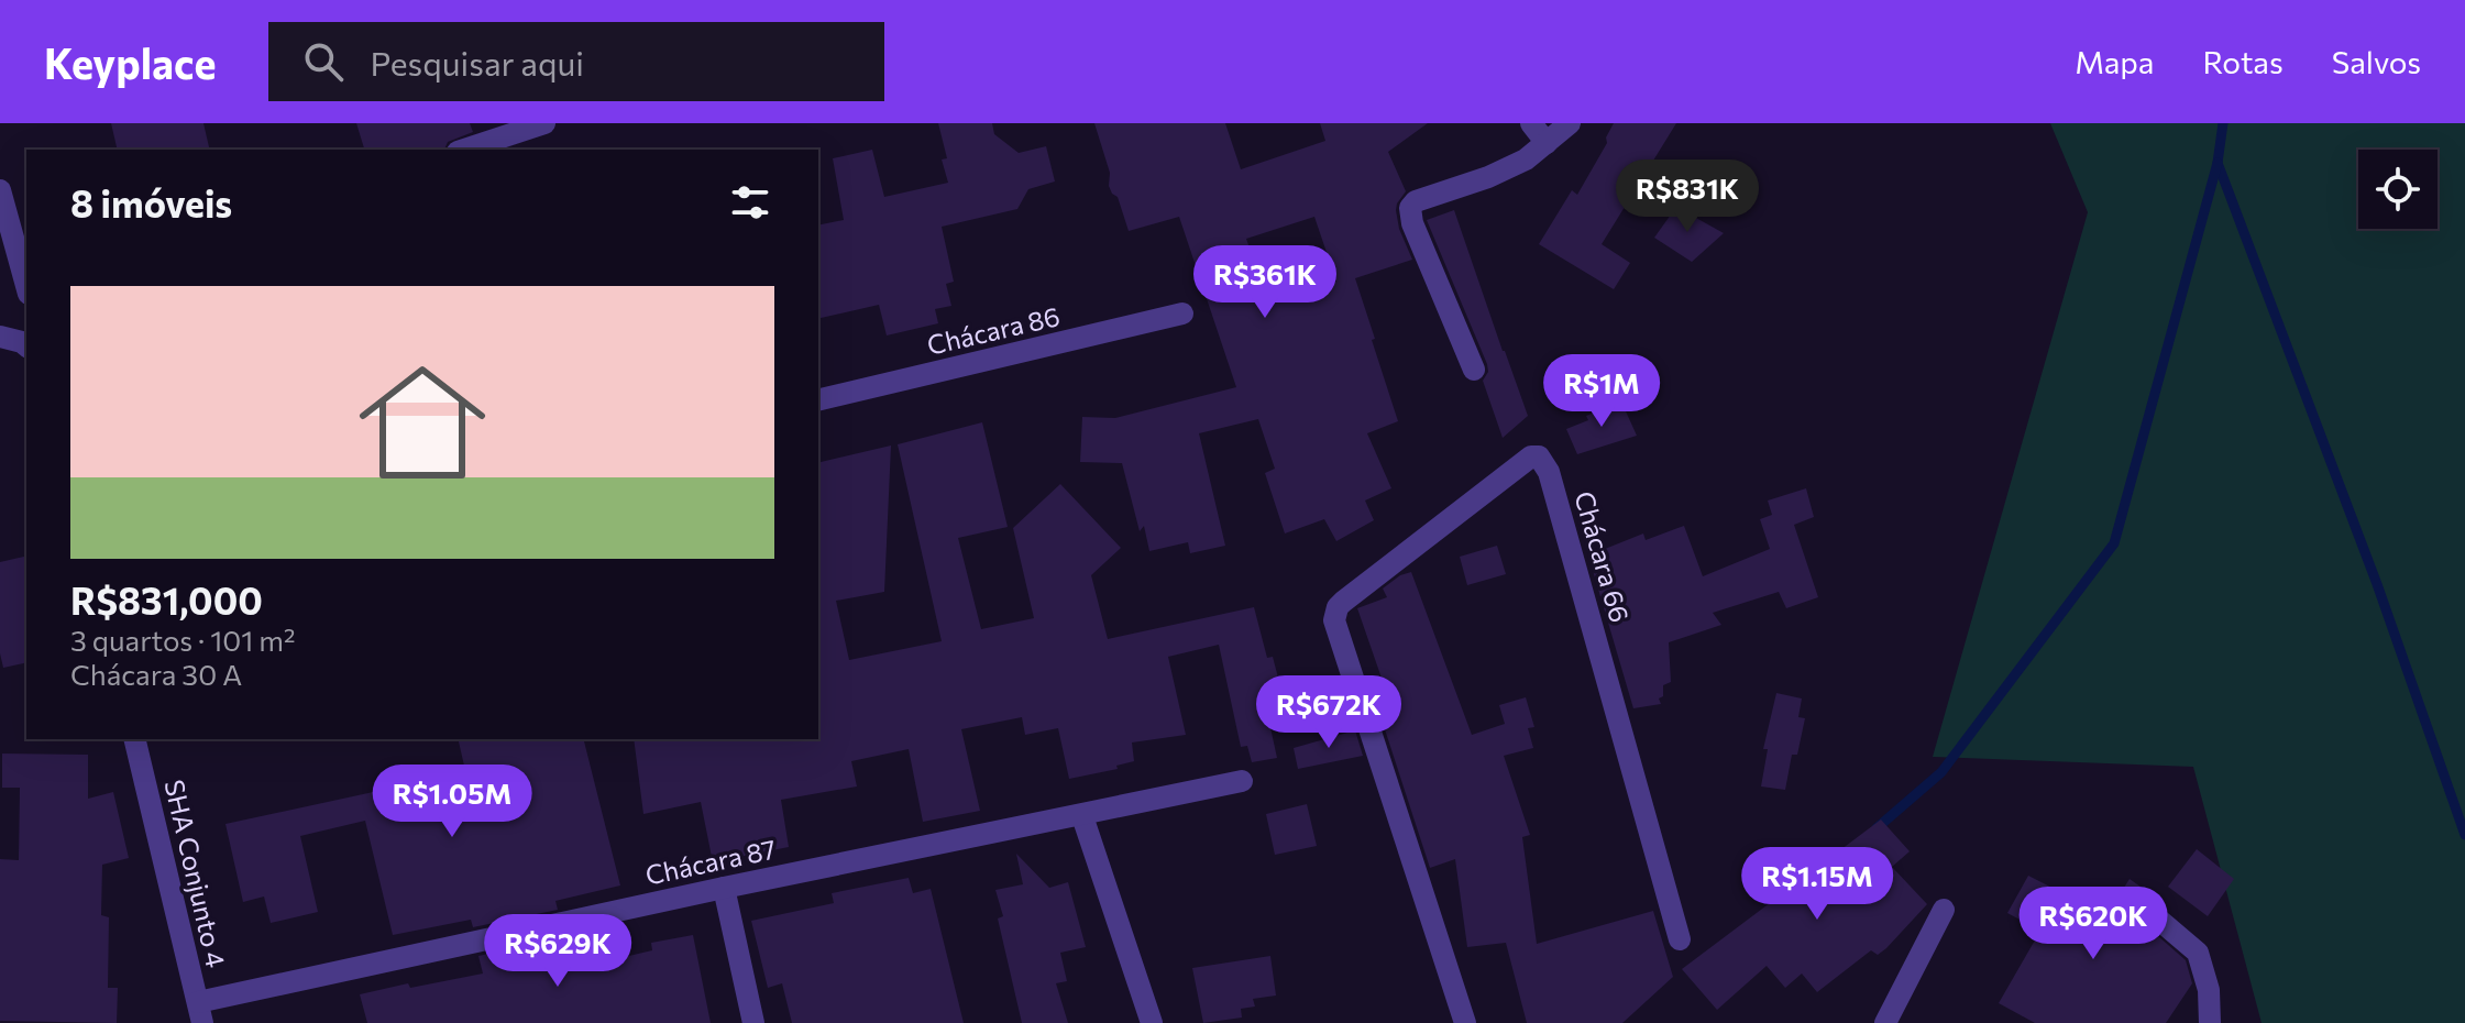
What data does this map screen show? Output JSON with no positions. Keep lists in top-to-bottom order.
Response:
{
  "streets": {
    "street": [
      "Chácara 86",
      "Chácara 66",
      "Chácara 87",
      "SHA Conjunto 4"
    ]
  },
  "crossings": [
    ["Chácara 87", "SHA Conjunto 4"]
  ],
  "page": {
    "header": "Keyplace",
    "search": "Pesquisar aqui",
    "nav": ["Mapa", "Rotas", "Salvos"],
    "heading": "8 imóveis",
    "price": [
      "R$831K",
      "R$361K",
      "R$1M",
      "R$672K",
      "R$1.05M",
      "R$1.15M",
      "R$620K",
      "R$629K"
    ],
    "list": [
      {
        "name": "R$831,000",
        "note": "3 quartos · 101 m² · Chácara 30 A"
      }
    ]
  }
}
